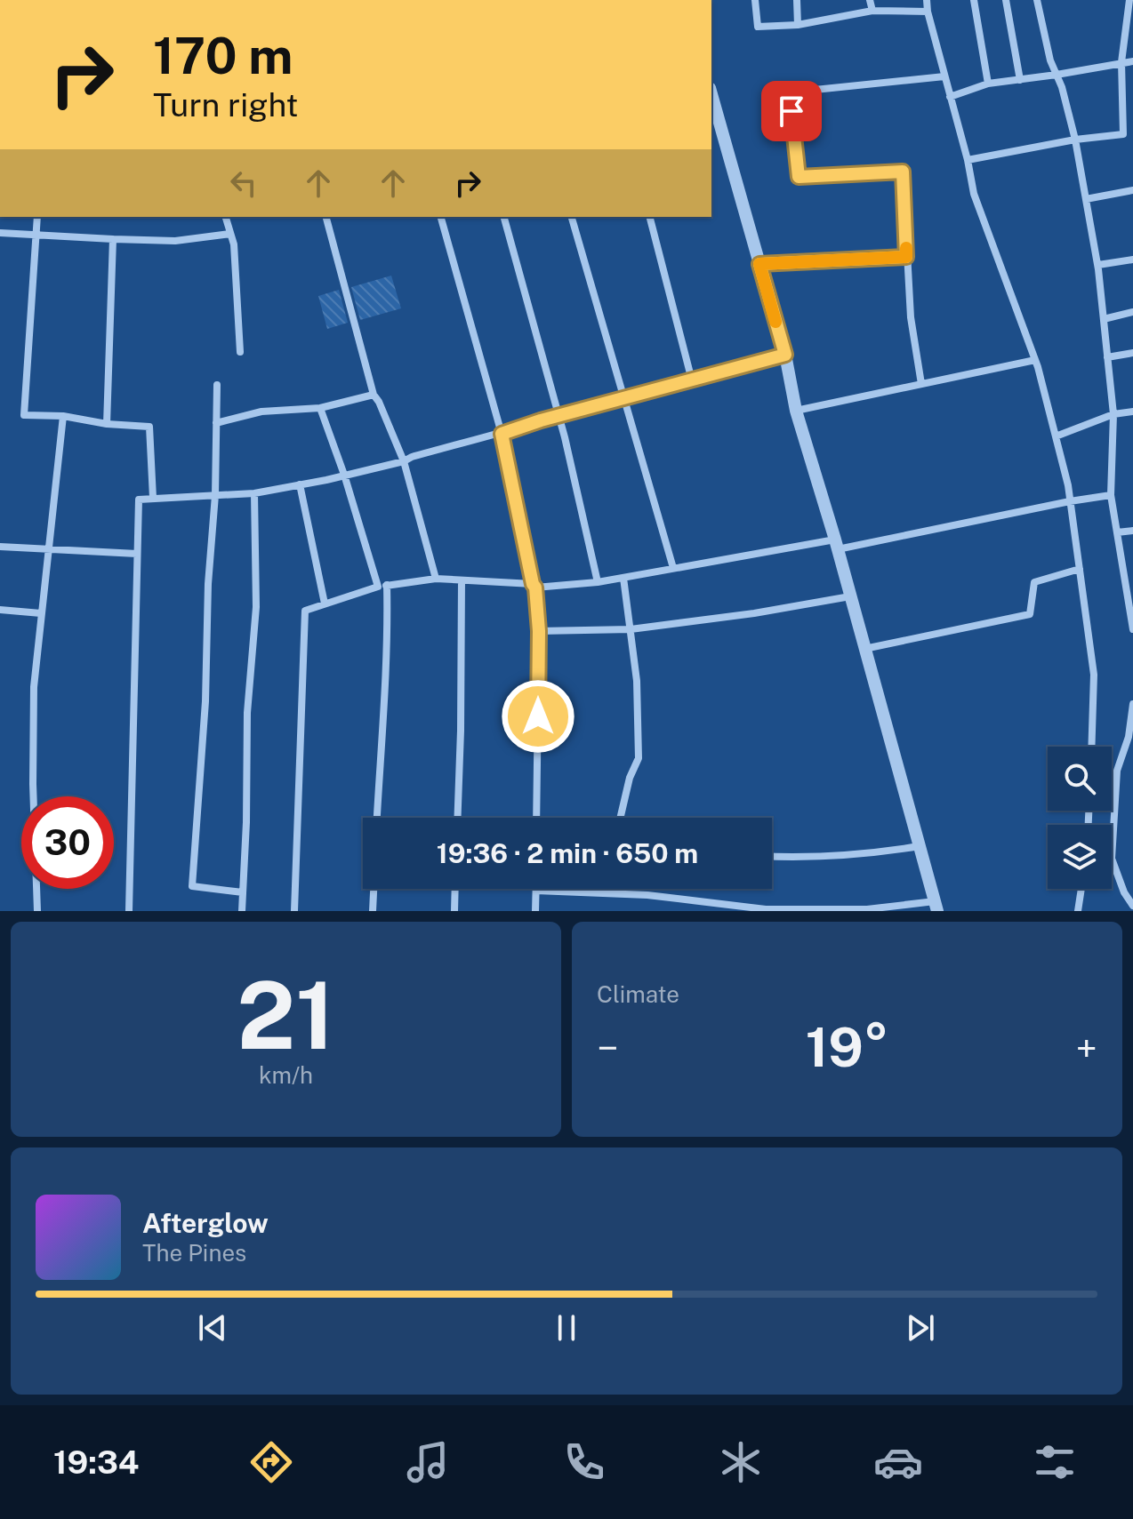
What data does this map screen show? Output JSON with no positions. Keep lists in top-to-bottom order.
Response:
{
  "page": {
    "turn": ["170 m", "Turn right"],
    "limit": "30",
    "trip": "19:36 · 2 min · 650 m",
    "tile": [
      ["21", "km/h"],
      "Climate"
    ],
    "heat": ["−", "19°", "+"],
    "song": ["Afterglow", "The Pines"],
    "tabs": "19:34"
  }
}
